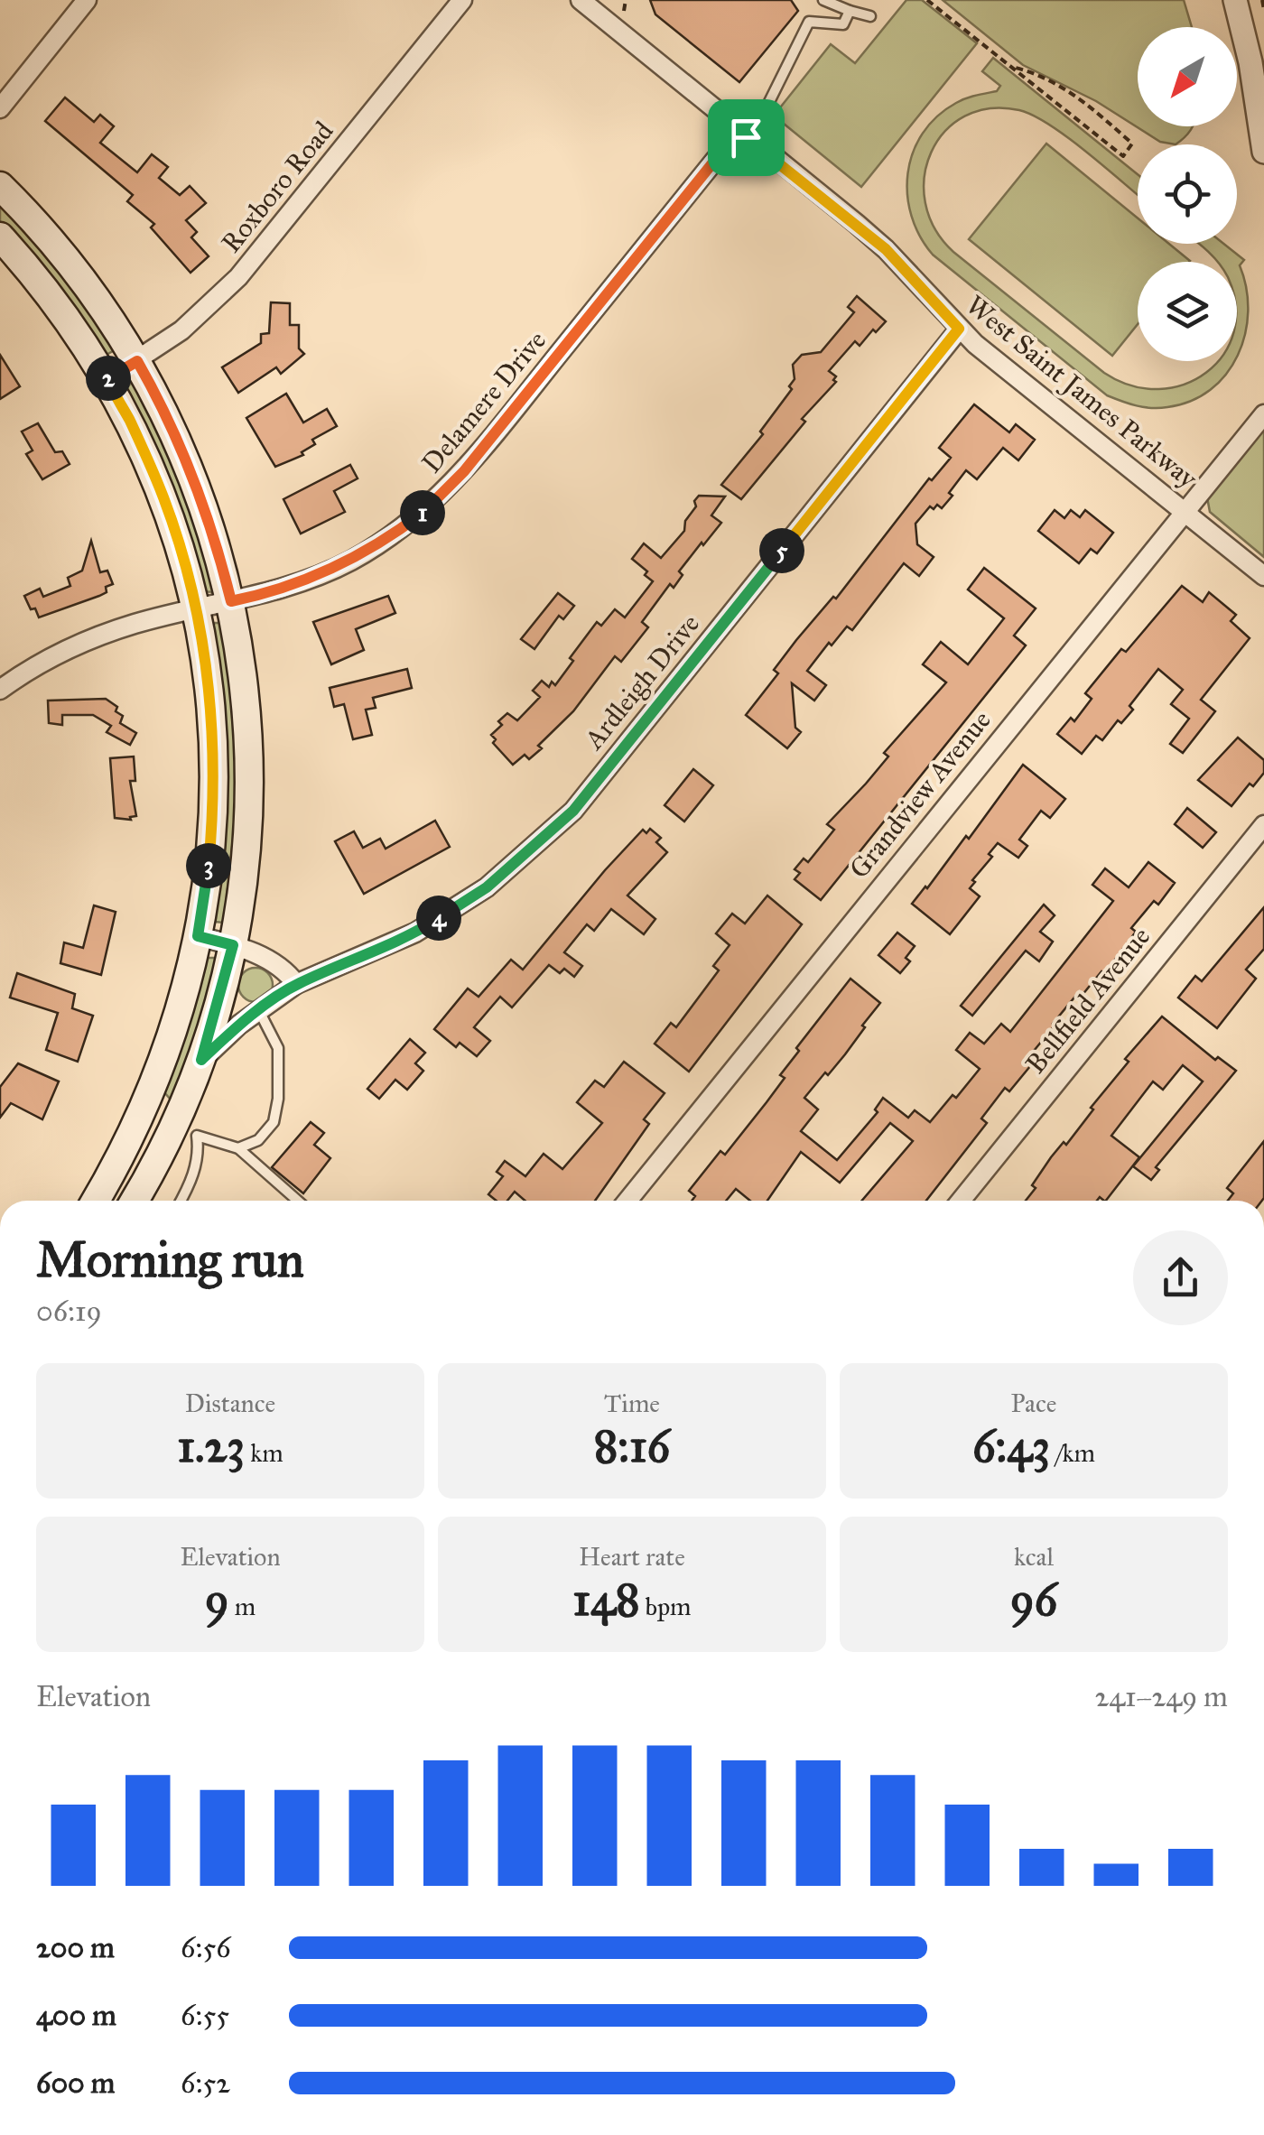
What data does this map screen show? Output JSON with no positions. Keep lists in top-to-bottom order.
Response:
{
  "streets": {
    "street": [
      "Roxboro Road",
      "West Saint James Parkway",
      "Delamere Drive",
      "Ardleigh Drive",
      "Grandview Avenue",
      "Bellfield Avenue"
    ]
  },
  "crossings": [
    ["West Saint James Parkway", "Delamere Drive"],
    ["West Saint James Parkway", "Ardleigh Drive"],
    ["West Saint James Parkway", "Grandview Avenue"]
  ],
  "north": "bottom left",
  "page": {
    "pins": [
      "2",
      "1",
      "5",
      "3",
      "4"
    ],
    "heading": ["Morning run", "06:19"],
    "stats": [
      ["Distance", "1.23 km"],
      ["Time", "8:16"],
      ["Pace", "6:43 /km"],
      ["Elevation", "9 m"],
      ["Heart rate", "148 bpm"],
      ["kcal", "96"]
    ],
    "chart": ["Elevation", "241–249 m"],
    "list": [
      {
        "name": "200 m",
        "note": "6:56"
      },
      {
        "name": "400 m",
        "note": "6:55"
      },
      {
        "name": "600 m",
        "note": "6:52"
      }
    ]
  }
}
